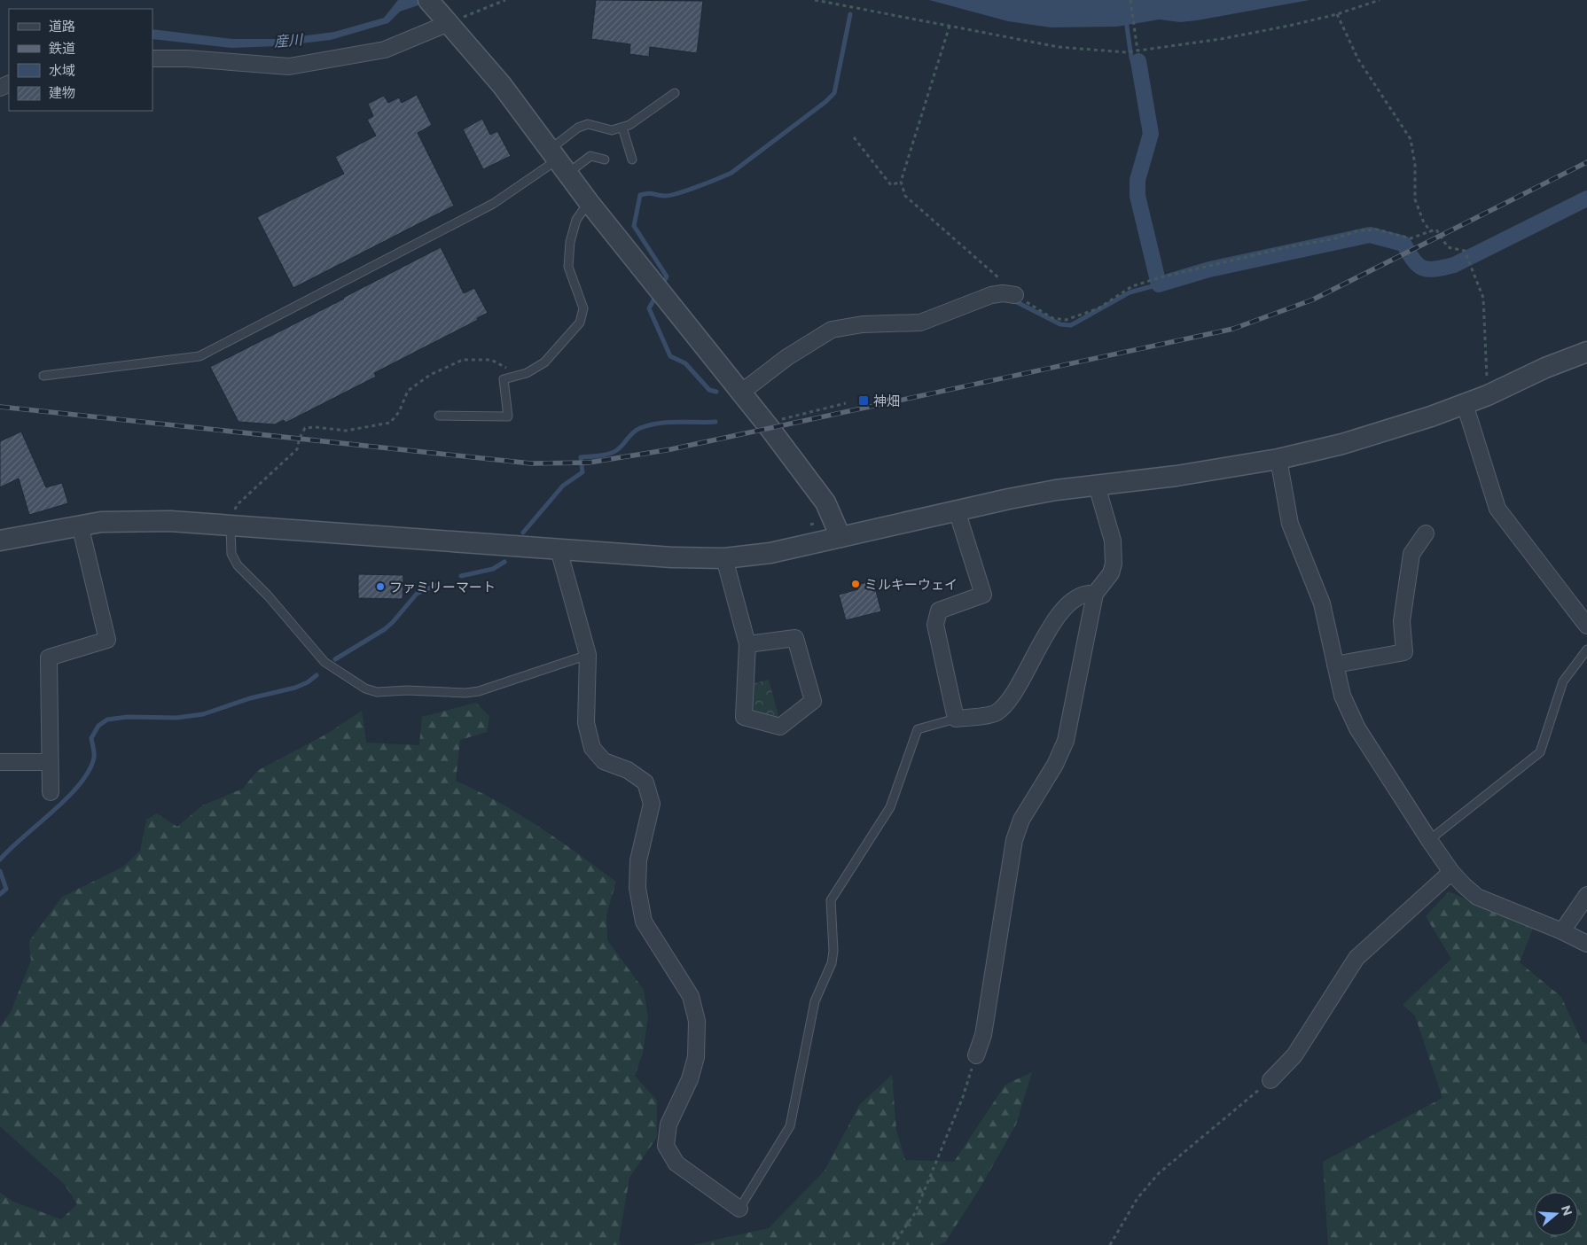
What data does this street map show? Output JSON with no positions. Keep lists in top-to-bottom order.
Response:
{
  "water": ["産川"],
  "places": {
    "transit": ["神畑"],
    "other": ["ミルキーウェイ", "ファミリーマート"]
  },
  "legend": [
    "道路",
    "鉄道",
    "水域",
    "建物"
  ],
  "north": "right"
}
